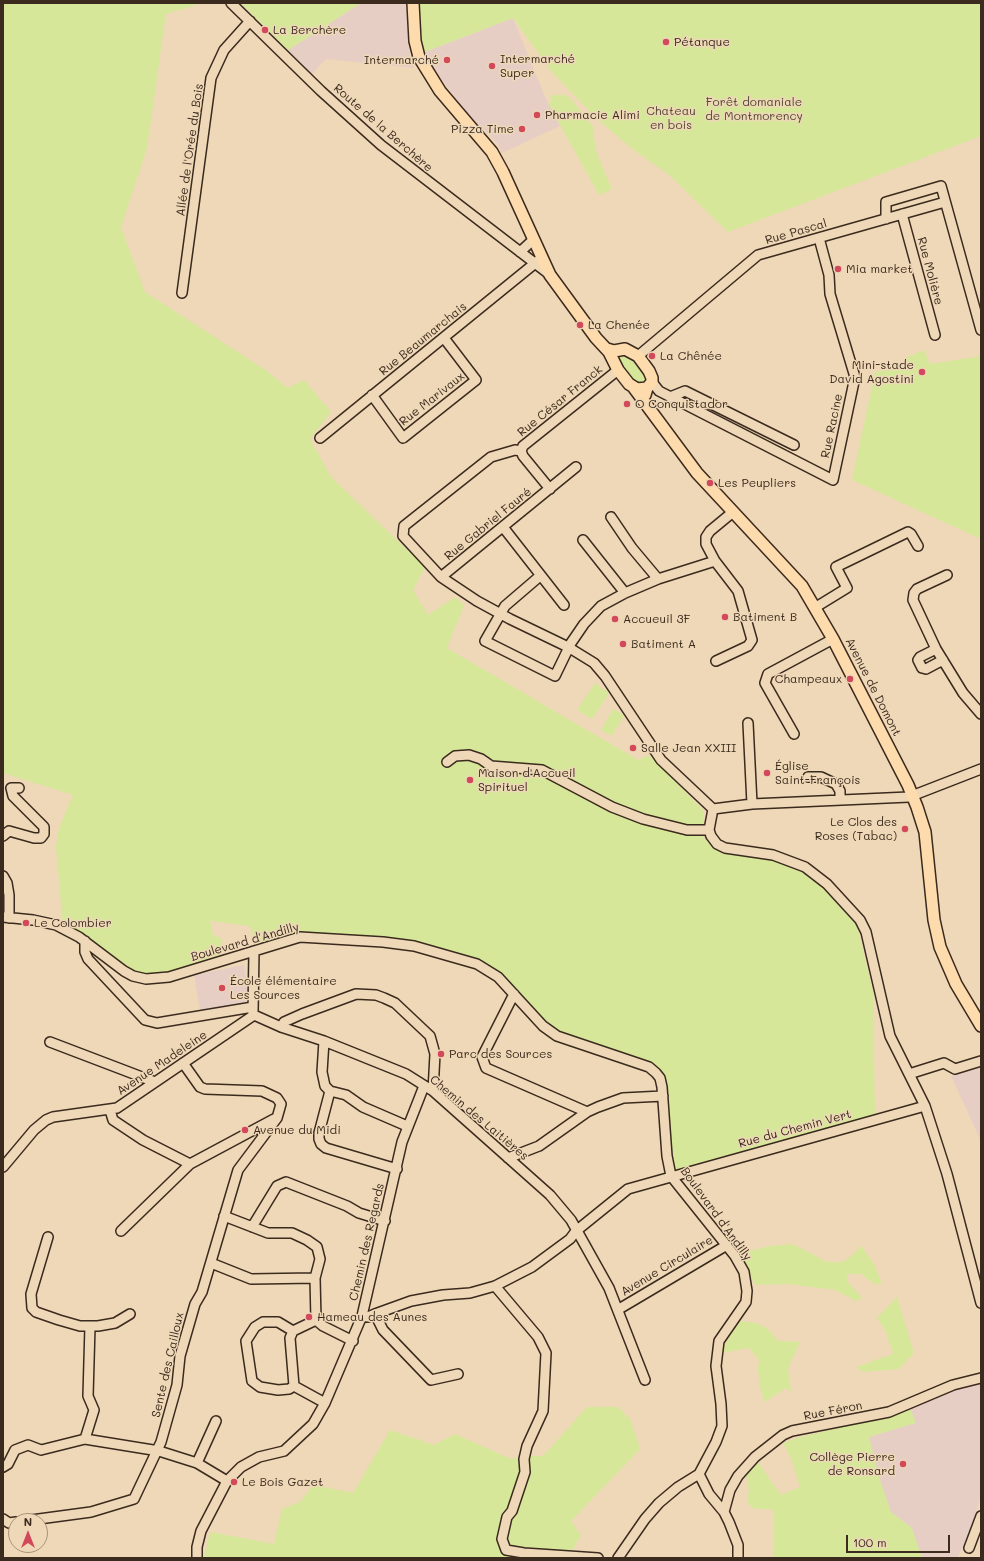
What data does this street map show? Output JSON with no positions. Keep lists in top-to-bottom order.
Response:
{
  "streets": {
    "main road": ["Avenue de Domont"],
    "street": [
      "Route de la Berchère",
      "Allée de l'Orée du Bois",
      "Rue Pascal",
      "Rue Molière",
      "Rue Beaumarchais",
      "Rue Marivaux",
      "Rue César Franck",
      "Rue Racine",
      "Rue Gabriel Fauré",
      "Boulevard d'Andilly",
      "Avenue Madeleine",
      "Chemin des Laitières",
      "Rue du Chemin Vert",
      "Chemin des Regards",
      "Avenue Circulaire",
      "Sente des Cailloux",
      "Rue Féron"
    ]
  },
  "crossings": [
    ["Route de la Berchère", "Allée de l'Orée du Bois"],
    ["Route de la Berchère", "Rue Beaumarchais"],
    ["Route de la Berchère", "Avenue de Domont"],
    ["Rue Pascal", "Rue Molière"],
    ["Rue Pascal", "Rue Racine"],
    ["Rue Beaumarchais", "Rue Marivaux"],
    ["Rue Beaumarchais", "Avenue de Domont"],
    ["Rue César Franck", "Rue Gabriel Fauré"],
    ["Rue César Franck", "Avenue de Domont"],
    ["Boulevard d'Andilly", "Rue du Chemin Vert"],
    ["Boulevard d'Andilly", "Avenue Circulaire"],
    ["Avenue Madeleine", "Chemin des Laitières"],
    ["Chemin des Laitières", "Rue du Chemin Vert"],
    ["Chemin des Laitières", "Chemin des Regards"],
    ["Chemin des Laitières", "Avenue Circulaire"],
    ["Rue du Chemin Vert", "Chemin des Regards"]
  ],
  "parks": ["Forêt domaniale de Montmorency", "Chateau en bois"],
  "places": [
    "La Berchère",
    "Pétanque",
    "Intermarché",
    "Intermarché Super",
    "Pharmacie Alimi",
    "Pizza Time",
    "Mia market",
    "La Chenée",
    "La Chênée",
    "Mini-stade David Agostini",
    "O Conquistador",
    "Les Peupliers",
    "Batiment B",
    "Accueuil 3F",
    "Batiment A",
    "Champeaux",
    "Salle Jean XXIII",
    "Église Saint-François",
    "Maison d'Accueil Spirituel",
    "Le Clos des Roses (Tabac)",
    "Le Colombier",
    "École élémentaire Les Sources",
    "Parc des Sources",
    "Avenue du Midi",
    "Hameau des Aunes",
    "Collège Pierre de Ronsard",
    "Le Bois Gazet"
  ],
  "scale_bar": "100 m",
  "north": "top"
}
